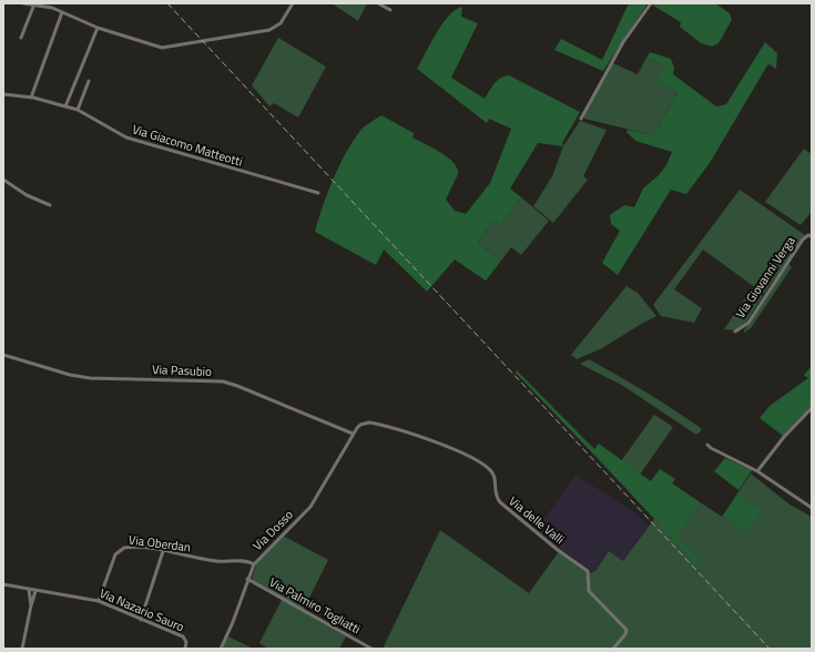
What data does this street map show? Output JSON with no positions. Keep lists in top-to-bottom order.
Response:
{
  "streets": {
    "street": [
      "Via Giacomo Matteotti",
      "Via Giovanni Verga",
      "Via Pasubio",
      "Via delle Valli",
      "Via Dosso",
      "Via Oberdan",
      "Via Palmiro Togliatti",
      "Via Nazario Sauro"
    ]
  },
  "crossings": [
    ["Via Pasubio", "Via delle Valli"],
    ["Via Pasubio", "Via Dosso"],
    ["Via delle Valli", "Via Dosso"],
    ["Via Dosso", "Via Oberdan"],
    ["Via Dosso", "Via Palmiro Togliatti"],
    ["Via Oberdan", "Via Nazario Sauro"]
  ]
}
